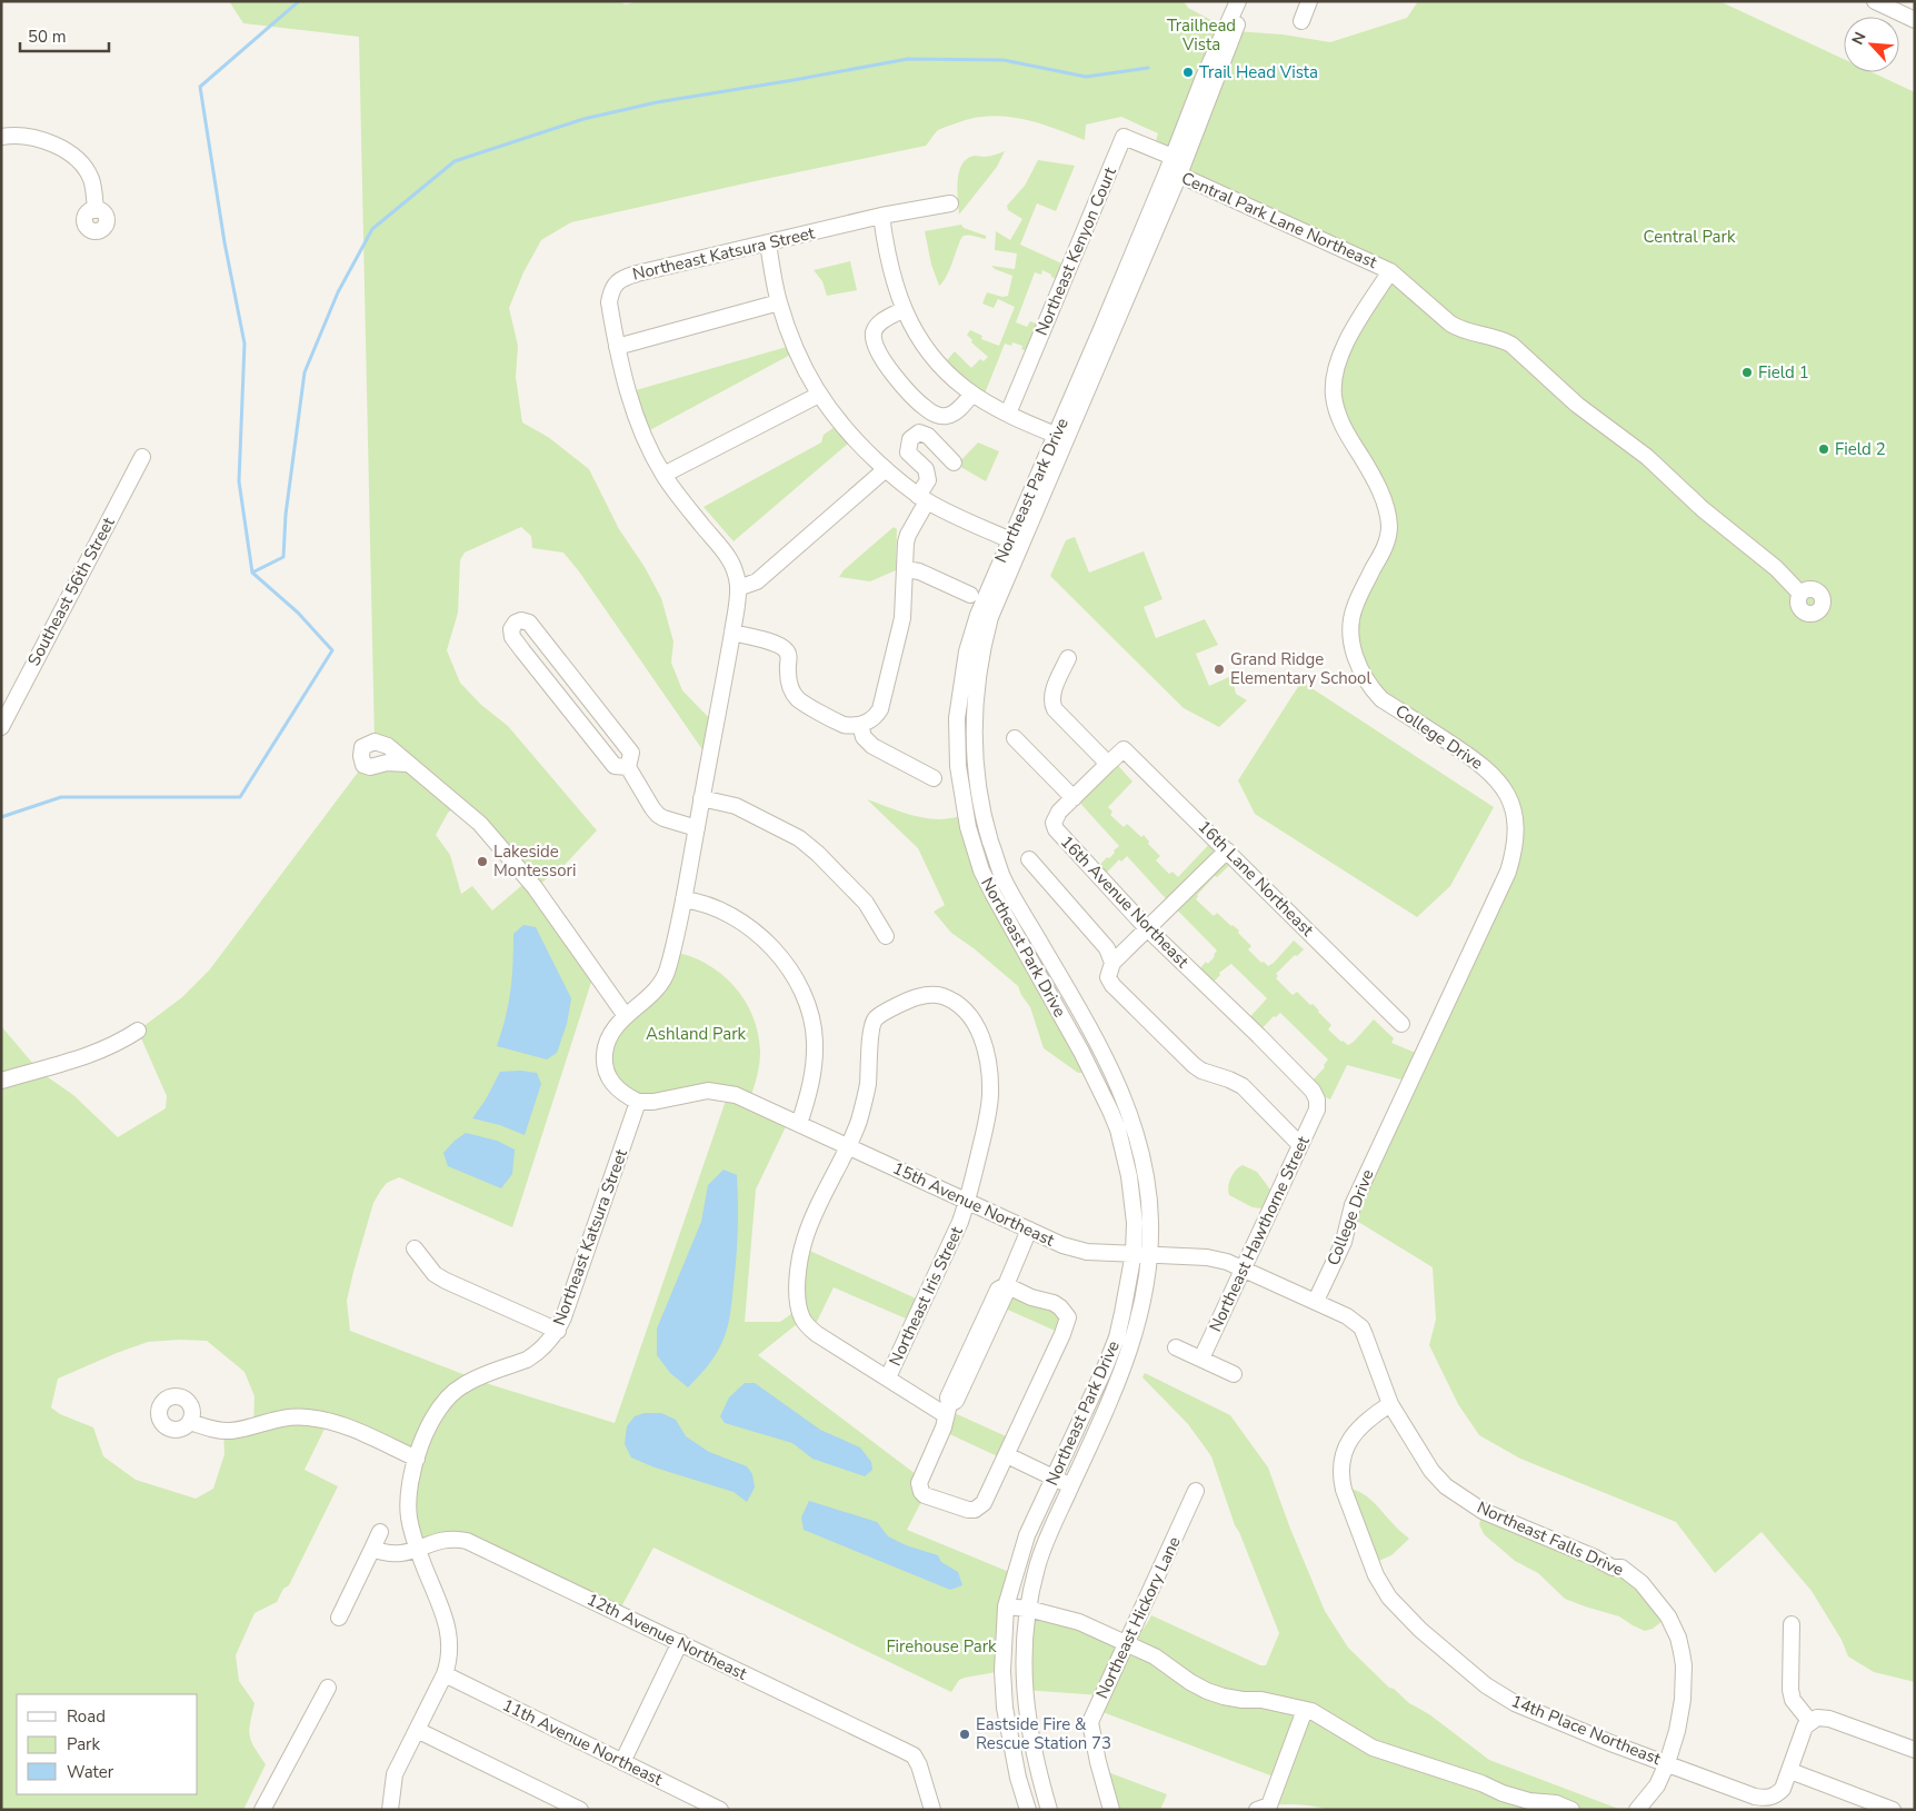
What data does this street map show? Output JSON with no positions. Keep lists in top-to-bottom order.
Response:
{
  "streets": {
    "street": [
      "Central Park Lane Northeast",
      "Northeast Kenyon Court",
      "Northeast Katsura Street",
      "Northeast Park Drive",
      "Southeast 56th Street",
      "College Drive",
      "16th Lane Northeast",
      "16th Avenue Northeast",
      "15th Avenue Northeast",
      "Northeast Hawthorne Street",
      "Northeast Iris Street",
      "Northeast Falls Drive",
      "Northeast Hickory Lane",
      "12th Avenue Northeast",
      "14th Place Northeast",
      "11th Avenue Northeast"
    ]
  },
  "crossings": [
    ["Central Park Lane Northeast", "Northeast Kenyon Court"],
    ["Central Park Lane Northeast", "Northeast Park Drive"],
    ["Central Park Lane Northeast", "College Drive"],
    ["Northeast Kenyon Court", "Northeast Park Drive"],
    ["Northeast Katsura Street", "15th Avenue Northeast"],
    ["Northeast Katsura Street", "12th Avenue Northeast"],
    ["Northeast Katsura Street", "11th Avenue Northeast"],
    ["Northeast Park Drive", "15th Avenue Northeast"],
    ["College Drive", "15th Avenue Northeast"],
    ["College Drive", "Northeast Falls Drive"],
    ["16th Lane Northeast", "16th Avenue Northeast"],
    ["16th Avenue Northeast", "Northeast Hawthorne Street"],
    ["15th Avenue Northeast", "Northeast Hawthorne Street"],
    ["15th Avenue Northeast", "Northeast Iris Street"],
    ["15th Avenue Northeast", "Northeast Falls Drive"],
    ["Northeast Falls Drive", "14th Place Northeast"]
  ],
  "parks": [
    "Trailhead Vista",
    "Central Park",
    "Ashland Park",
    "Firehouse Park"
  ],
  "places": [
    "Trail Head Vista",
    "Field 1",
    "Field 2",
    "Grand Ridge Elementary School",
    "Lakeside Montessori",
    "Eastside Fire & Rescue Station 73"
  ],
  "legend": ["Road", "Park", "Water"],
  "scale_bar": "50 m",
  "north": "top left"
}
